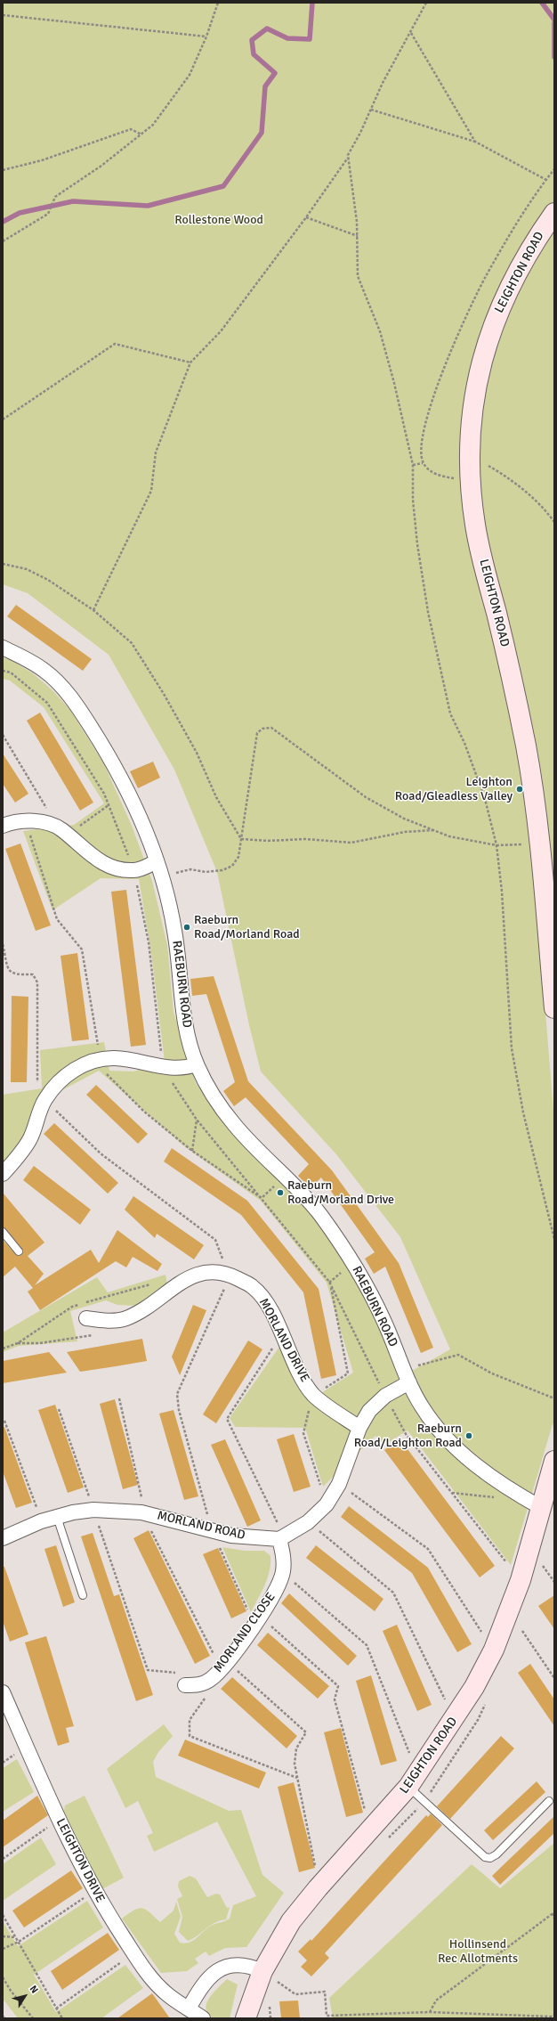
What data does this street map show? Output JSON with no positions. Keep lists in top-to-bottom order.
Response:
{
  "streets": {
    "street": [
      "LEIGHTON ROAD",
      "RAEBURN ROAD",
      "MORLAND DRIVE",
      "MORLAND ROAD",
      "MORLAND CLOSE",
      "LEIGHTON DRIVE"
    ]
  },
  "crossings": [
    ["LEIGHTON ROAD", "RAEBURN ROAD"],
    ["MORLAND ROAD", "MORLAND CLOSE"]
  ],
  "parks": ["Rollestone Wood", "Hollinsend Rec Allotments"],
  "places": [
    "Leighton Road/Gleadless Valley",
    "Raeburn Road/Morland Road",
    "Raeburn Road/Morland Drive",
    "Raeburn Road/Leighton Road"
  ],
  "north": "top right"
}
